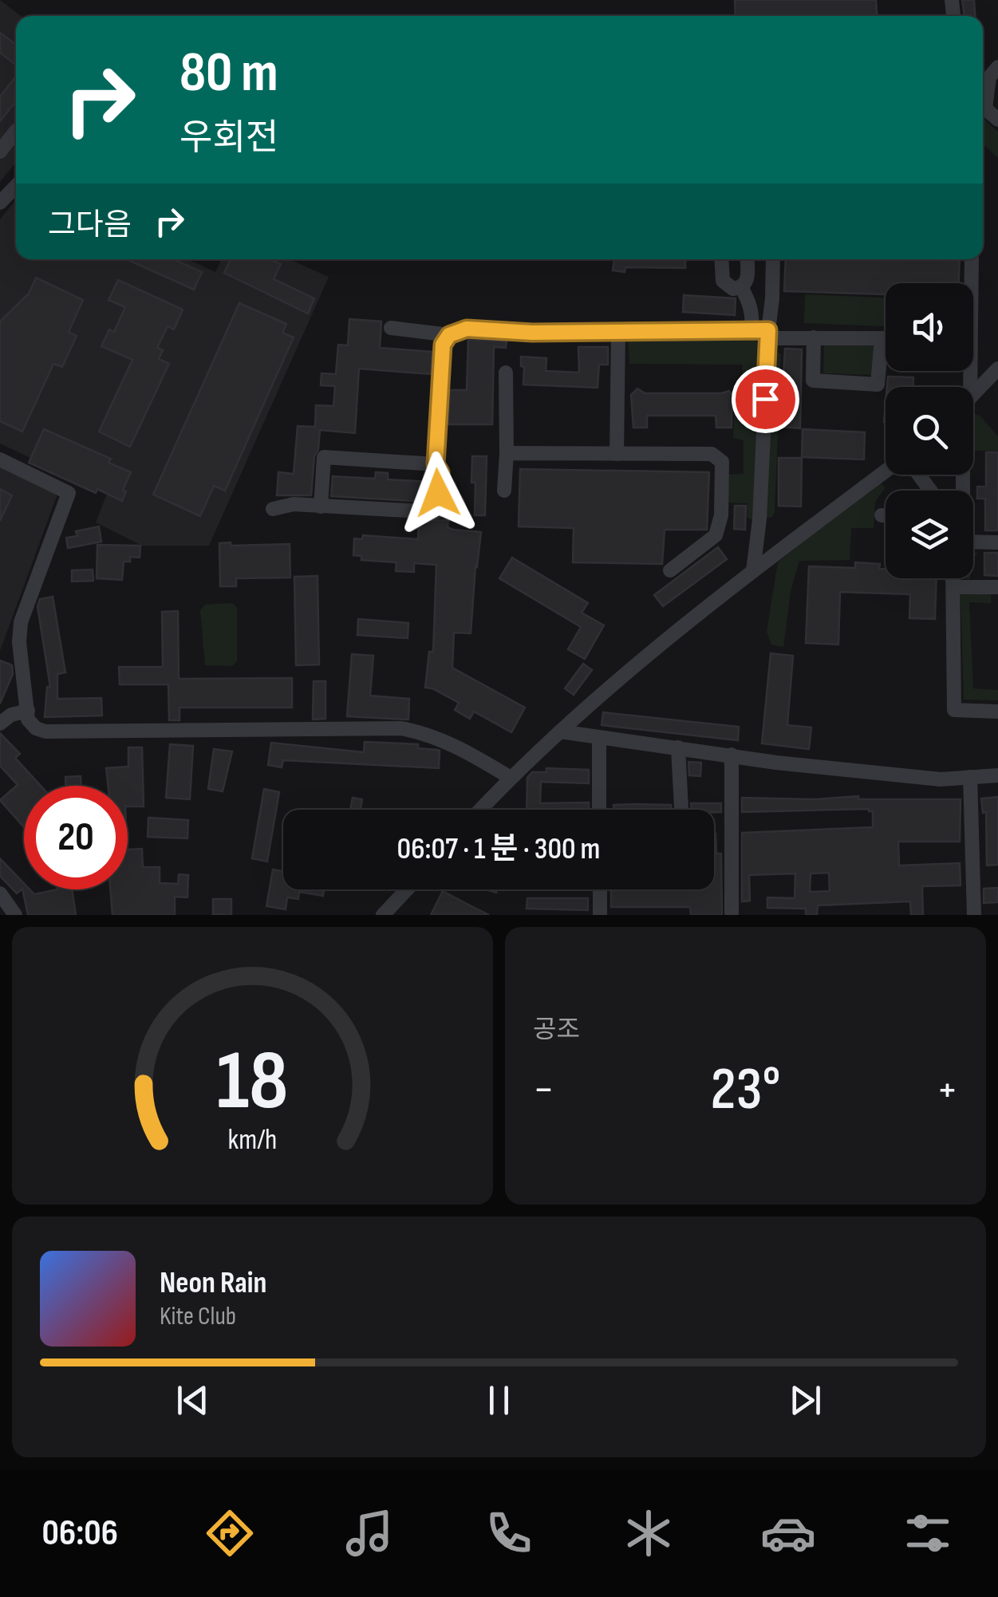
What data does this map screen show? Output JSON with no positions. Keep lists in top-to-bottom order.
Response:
{
  "page": {
    "turn": ["80 m", "우회전"],
    "then": "그다음",
    "limit": "20",
    "trip": "06:07 · 1 분 · 300 m",
    "tile": "공조",
    "heat": ["−", "23°", "+"],
    "song": ["Neon Rain", "Kite Club"],
    "tabs": "06:06",
    "gauge": ["18", "km/h"]
  }
}
